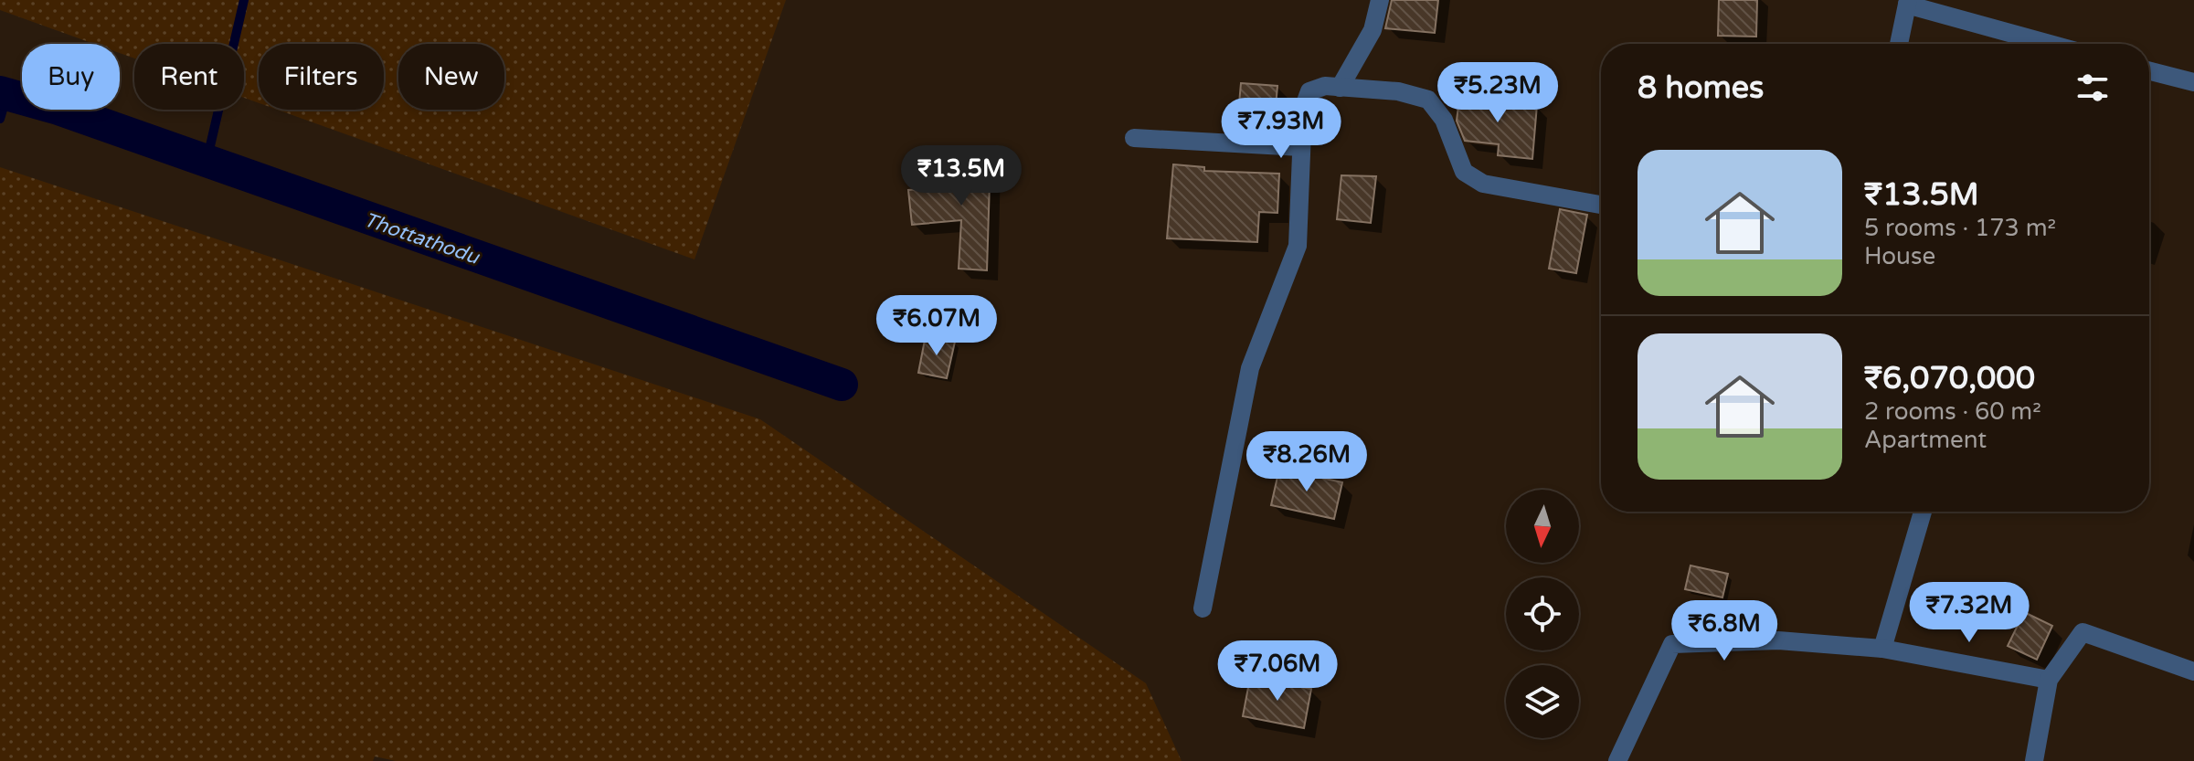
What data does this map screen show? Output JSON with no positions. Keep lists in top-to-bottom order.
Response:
{
  "water": ["Thottathodu"],
  "north": "bottom",
  "page": {
    "chip": [
      "Buy",
      "Rent",
      "Filters",
      "New"
    ],
    "heading": "8 homes",
    "price": [
      "₹5.23M",
      "₹7.93M",
      "₹13.5M",
      "₹6.07M",
      "₹8.26M",
      "₹7.32M",
      "₹6.8M",
      "₹7.06M"
    ],
    "list": [
      {
        "name": "₹13.5M",
        "note": "5 rooms · 173 m² · House"
      },
      {
        "name": "₹6,070,000",
        "note": "2 rooms · 60 m² · Apartment"
      }
    ]
  }
}
